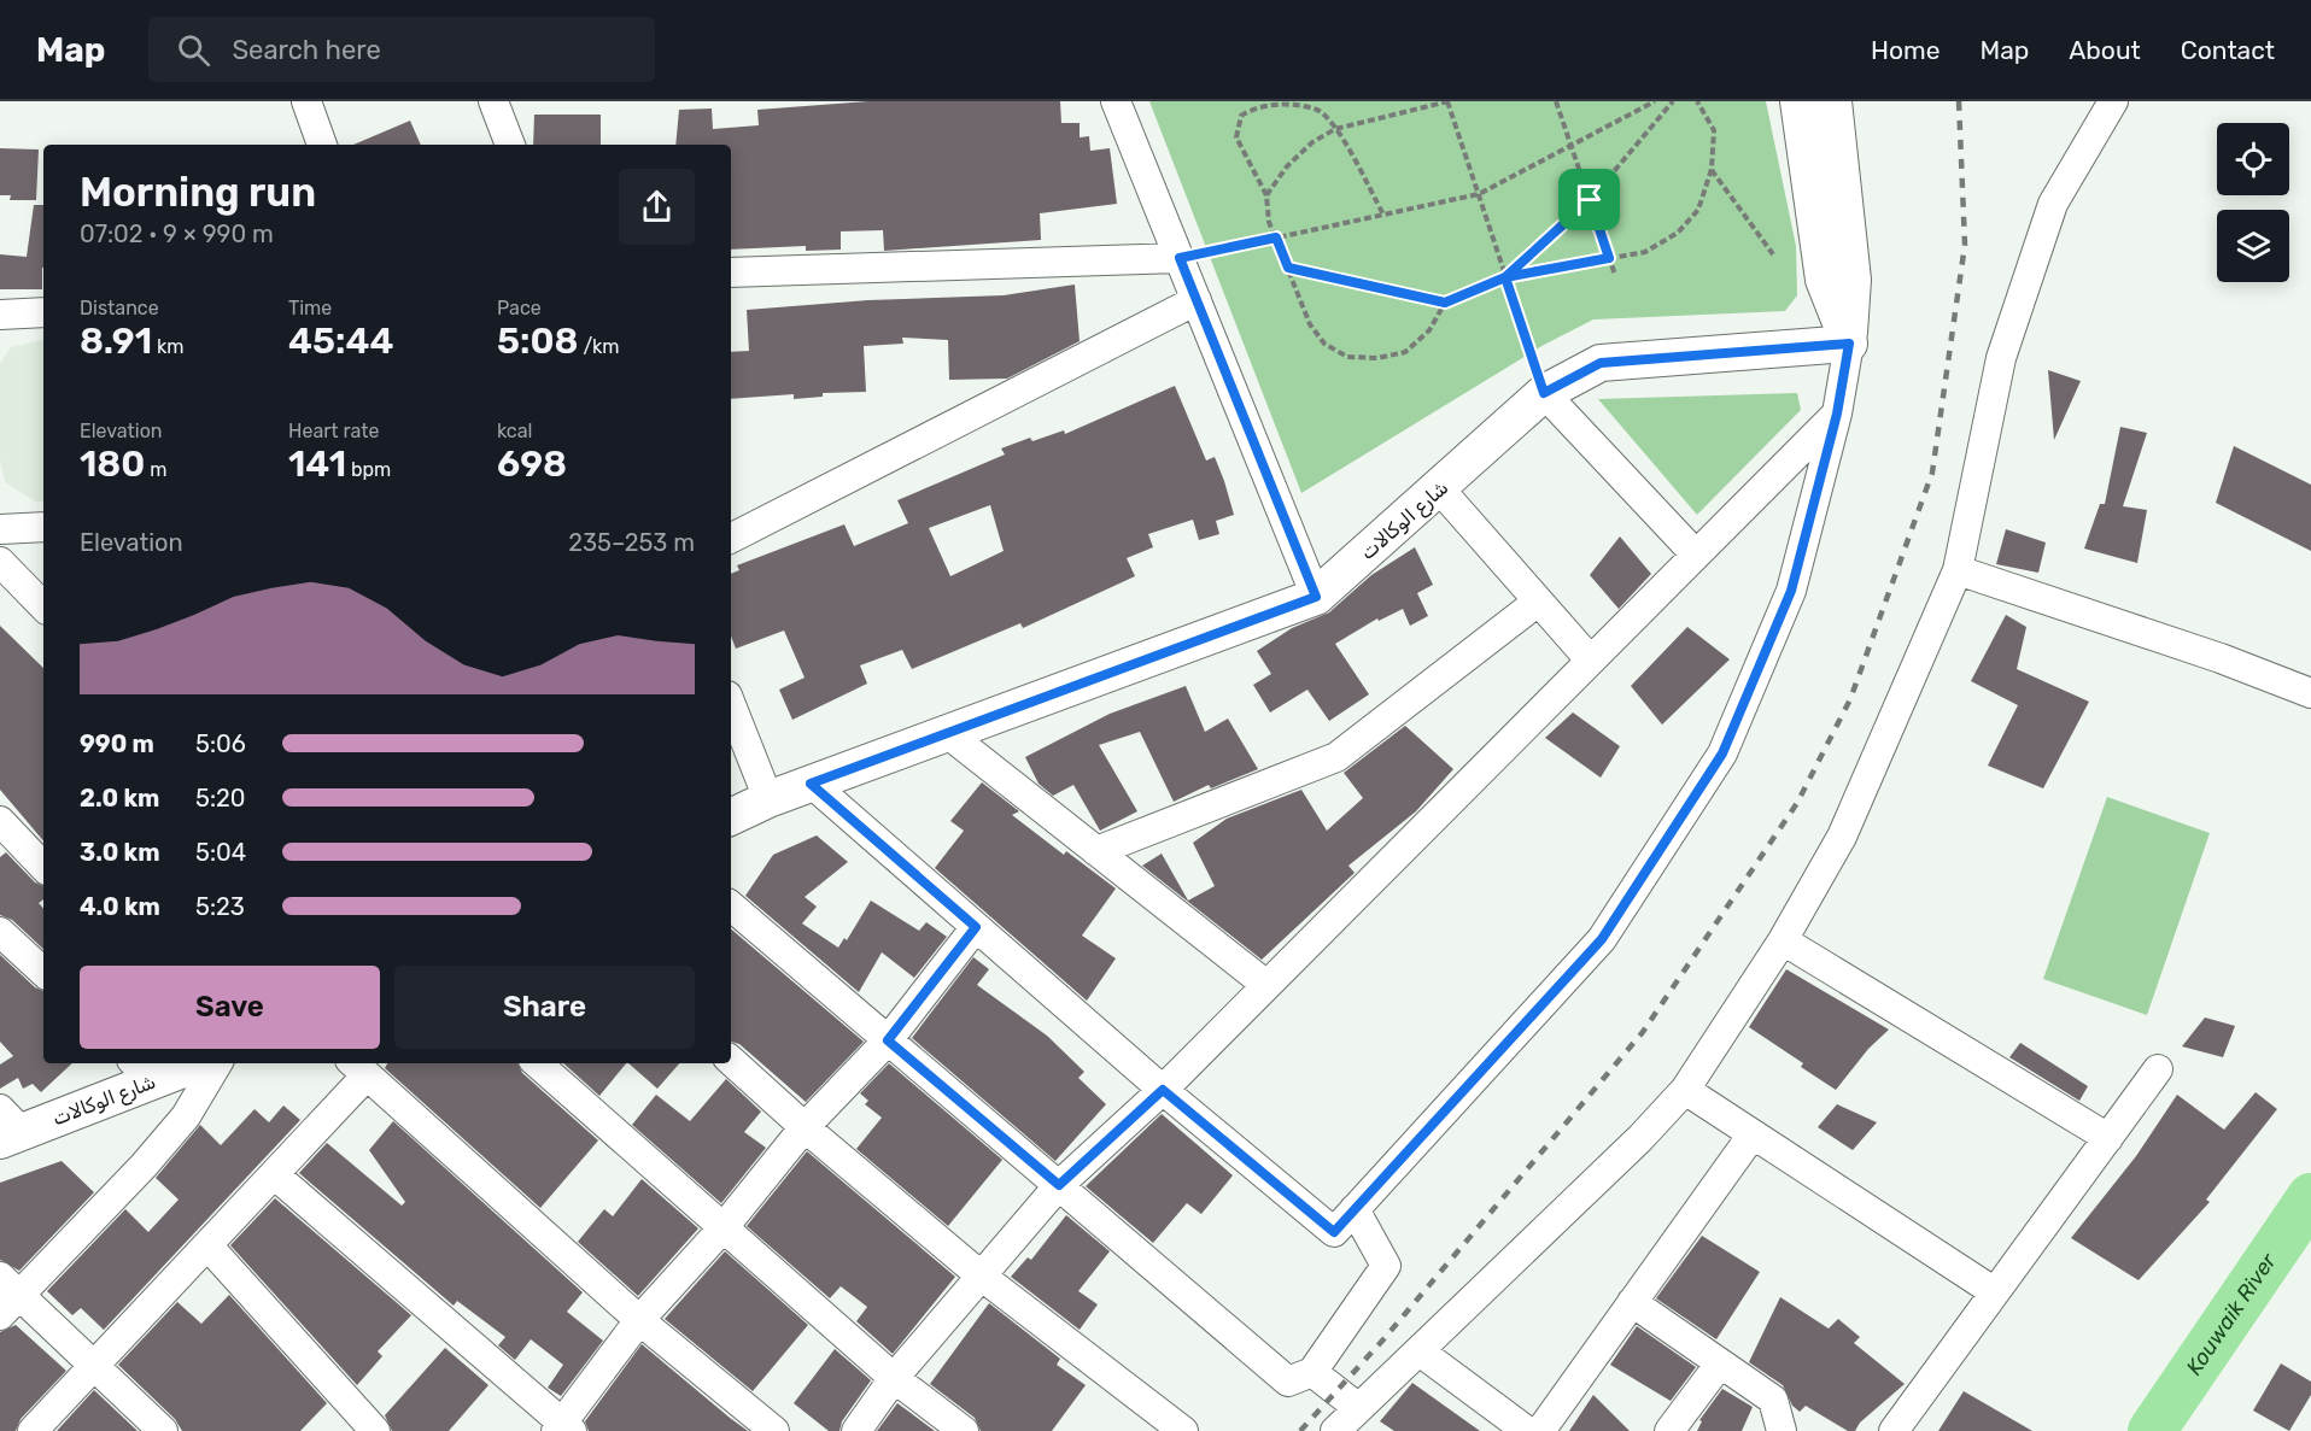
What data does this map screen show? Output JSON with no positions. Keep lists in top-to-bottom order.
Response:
{
  "streets": {
    "street": ["شارع الوكالات"]
  },
  "water": ["Kouwaik River"],
  "page": {
    "header": "Map",
    "search": "Search here",
    "nav": [
      "Home",
      "Map",
      "About",
      "Contact"
    ],
    "heading": ["Morning run", "07:02 · 9 × 990 m"],
    "stats": [
      ["Distance", "8.91 km"],
      ["Time", "45:44"],
      ["Pace", "5:08 /km"],
      ["Elevation", "180 m"],
      ["Heart rate", "141 bpm"],
      ["kcal", "698"]
    ],
    "chart": ["Elevation", "235–253 m"],
    "list": [
      {
        "name": "990 m",
        "note": "5:06"
      },
      {
        "name": "2.0 km",
        "note": "5:20"
      },
      {
        "name": "3.0 km",
        "note": "5:04"
      },
      {
        "name": "4.0 km",
        "note": "5:23"
      }
    ],
    "buttons": ["Save", "Share"]
  }
}
